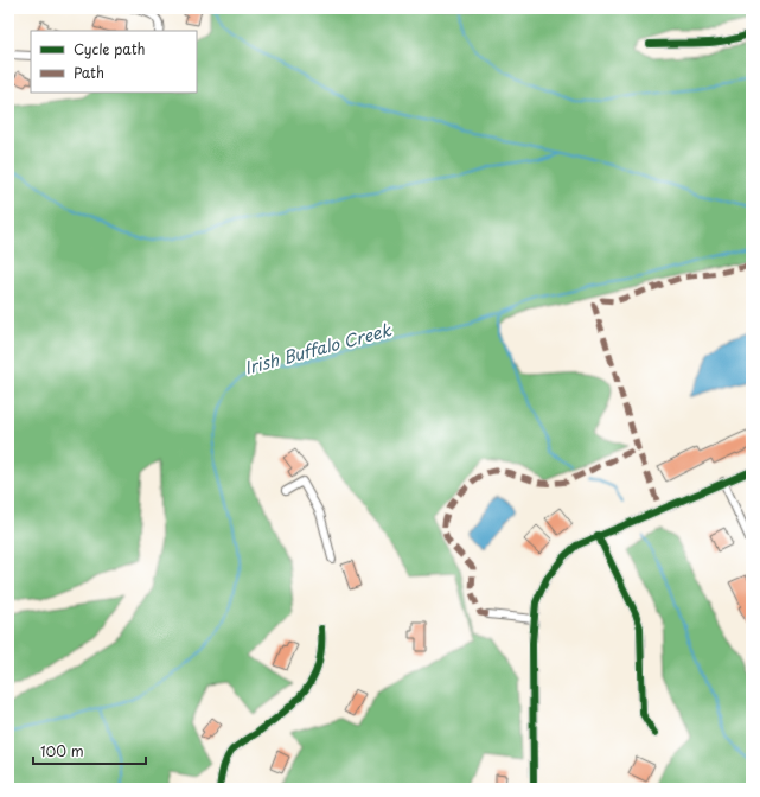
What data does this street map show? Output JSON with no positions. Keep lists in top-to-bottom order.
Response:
{
  "water": ["Irish Buffalo Creek"],
  "legend": ["Cycle path", "Path"],
  "scale_bar": "100 m"
}
